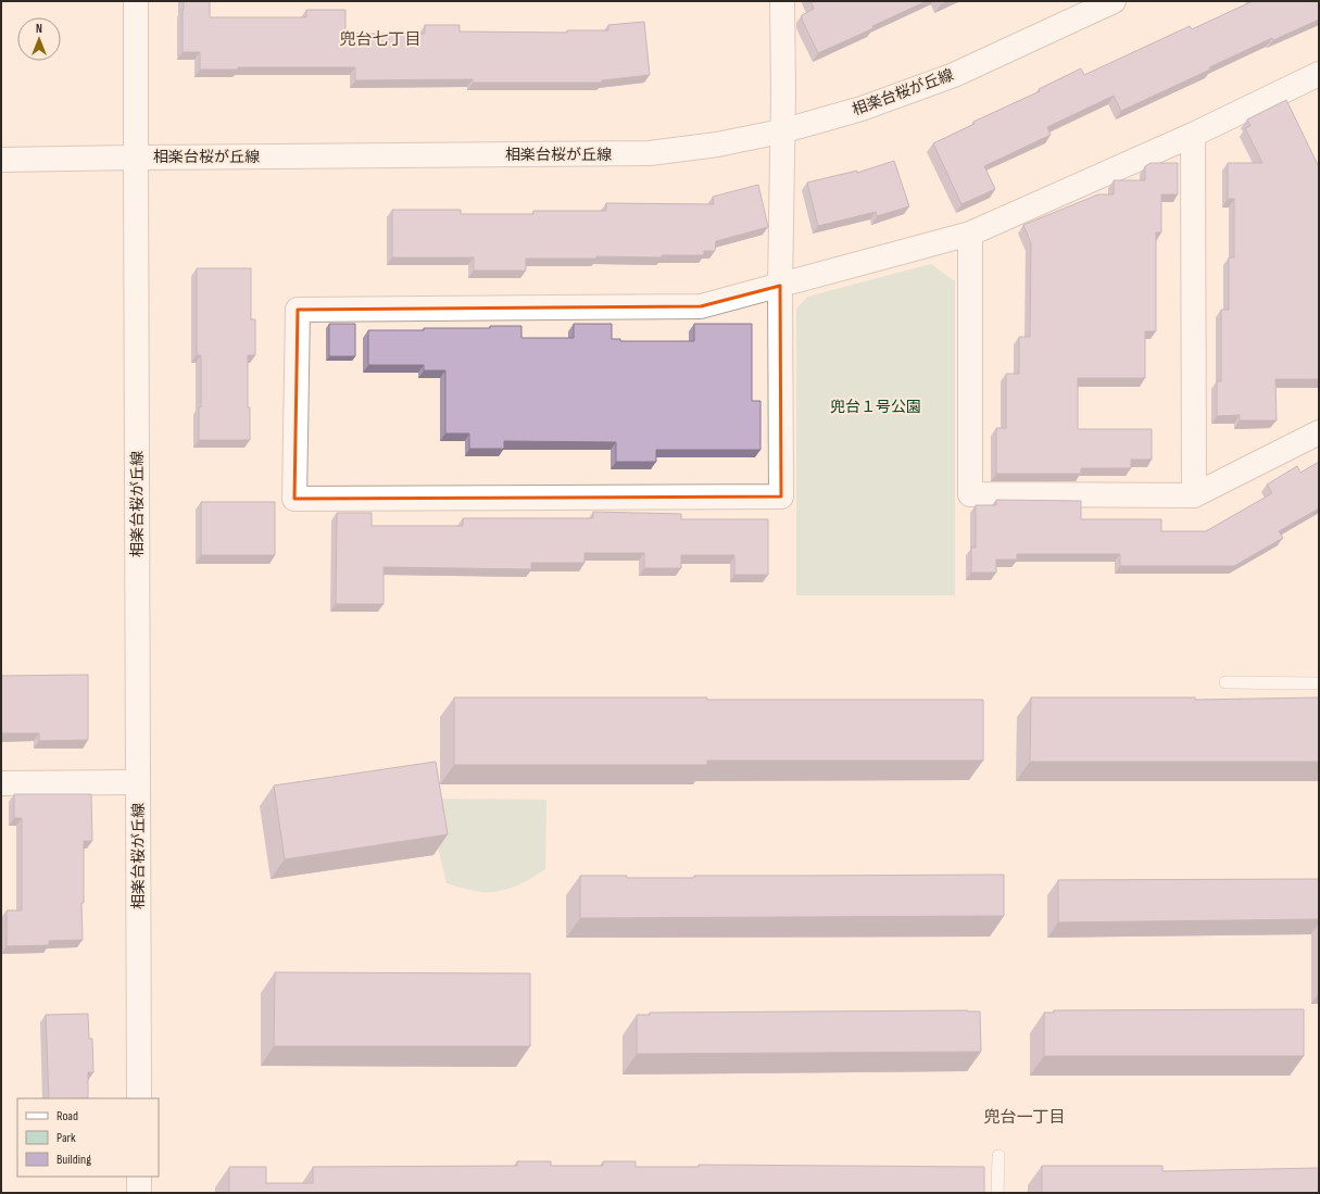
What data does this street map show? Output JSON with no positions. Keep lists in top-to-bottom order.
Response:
{
  "streets": {
    "street": ["相楽台桜が丘線"]
  },
  "districts": ["兜台七丁目", "兜台一丁目"],
  "parks": ["兜台１号公園"],
  "legend": ["Road", "Park", "Building"],
  "north": "top"
}
